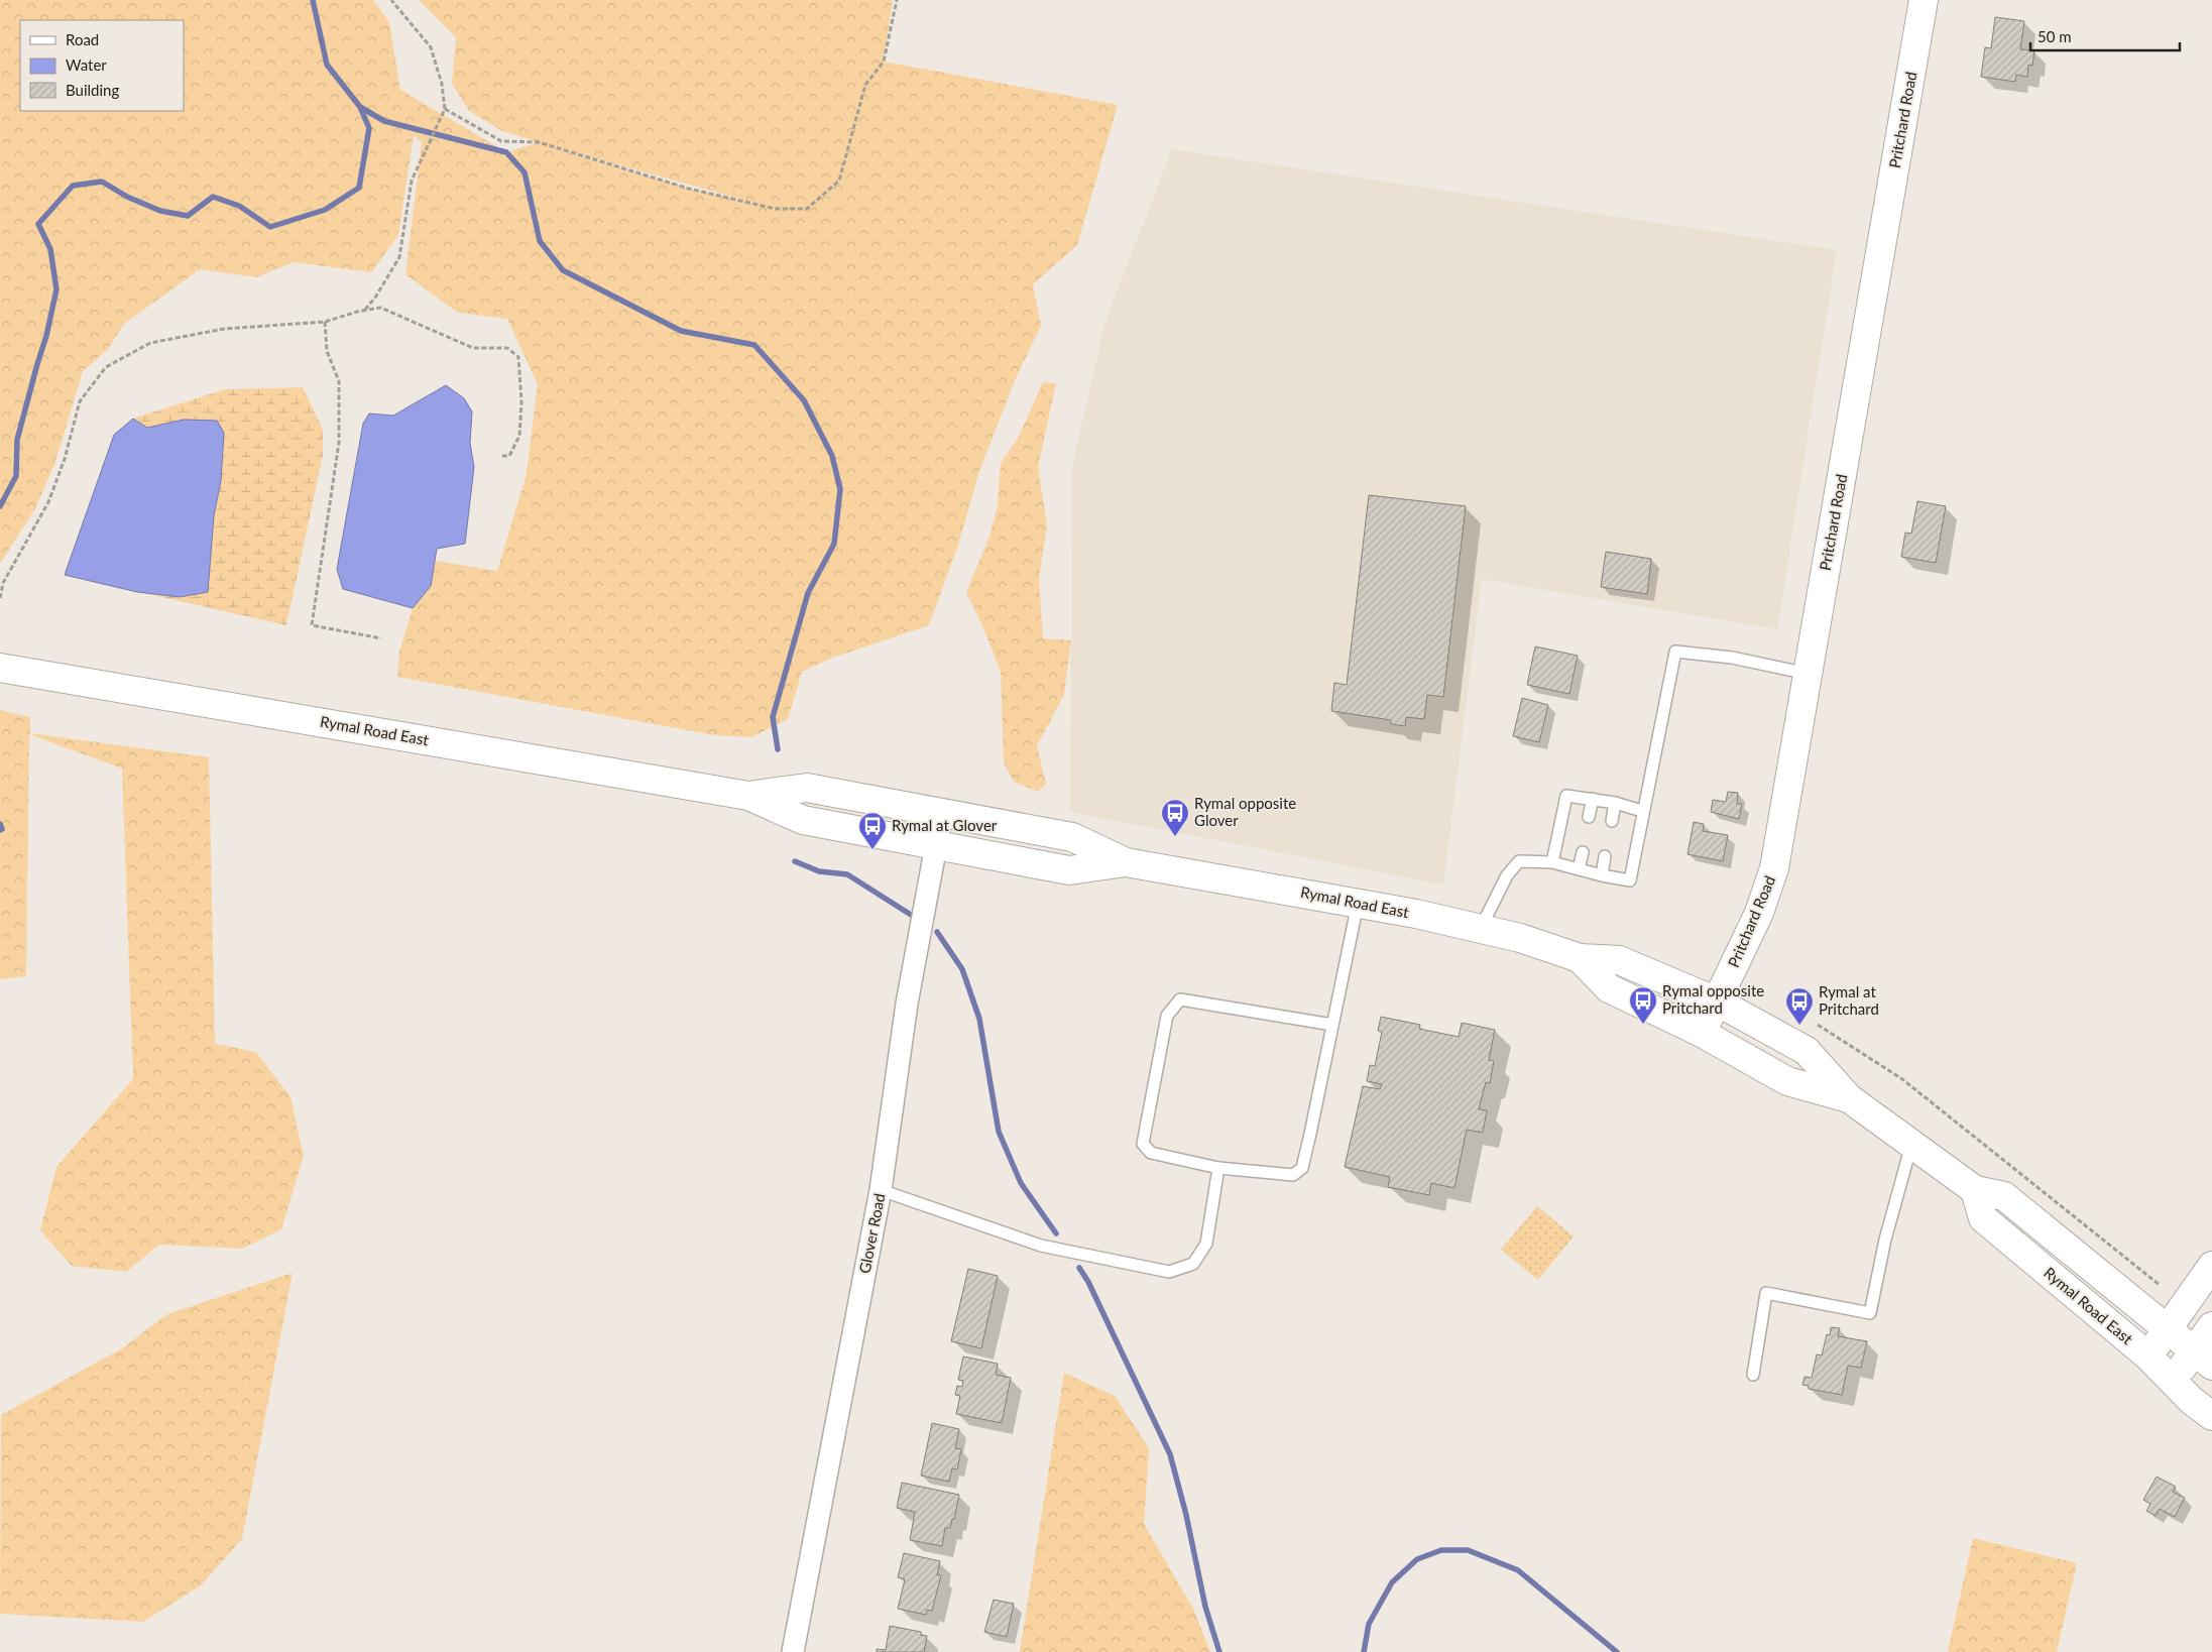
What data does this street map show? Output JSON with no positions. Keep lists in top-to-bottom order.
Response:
{
  "streets": {
    "main road": ["Pritchard Road", "Rymal Road East"],
    "street": ["Glover Road"]
  },
  "crossings": [
    ["Pritchard Road", "Rymal Road East"],
    ["Rymal Road East", "Glover Road"]
  ],
  "places": {
    "bus stop": [
      "Rymal opposite Glover",
      "Rymal at Glover",
      "Rymal opposite Pritchard",
      "Rymal at Pritchard"
    ]
  },
  "legend": ["Road", "Water", "Building"],
  "scale_bar": "50 m"
}
